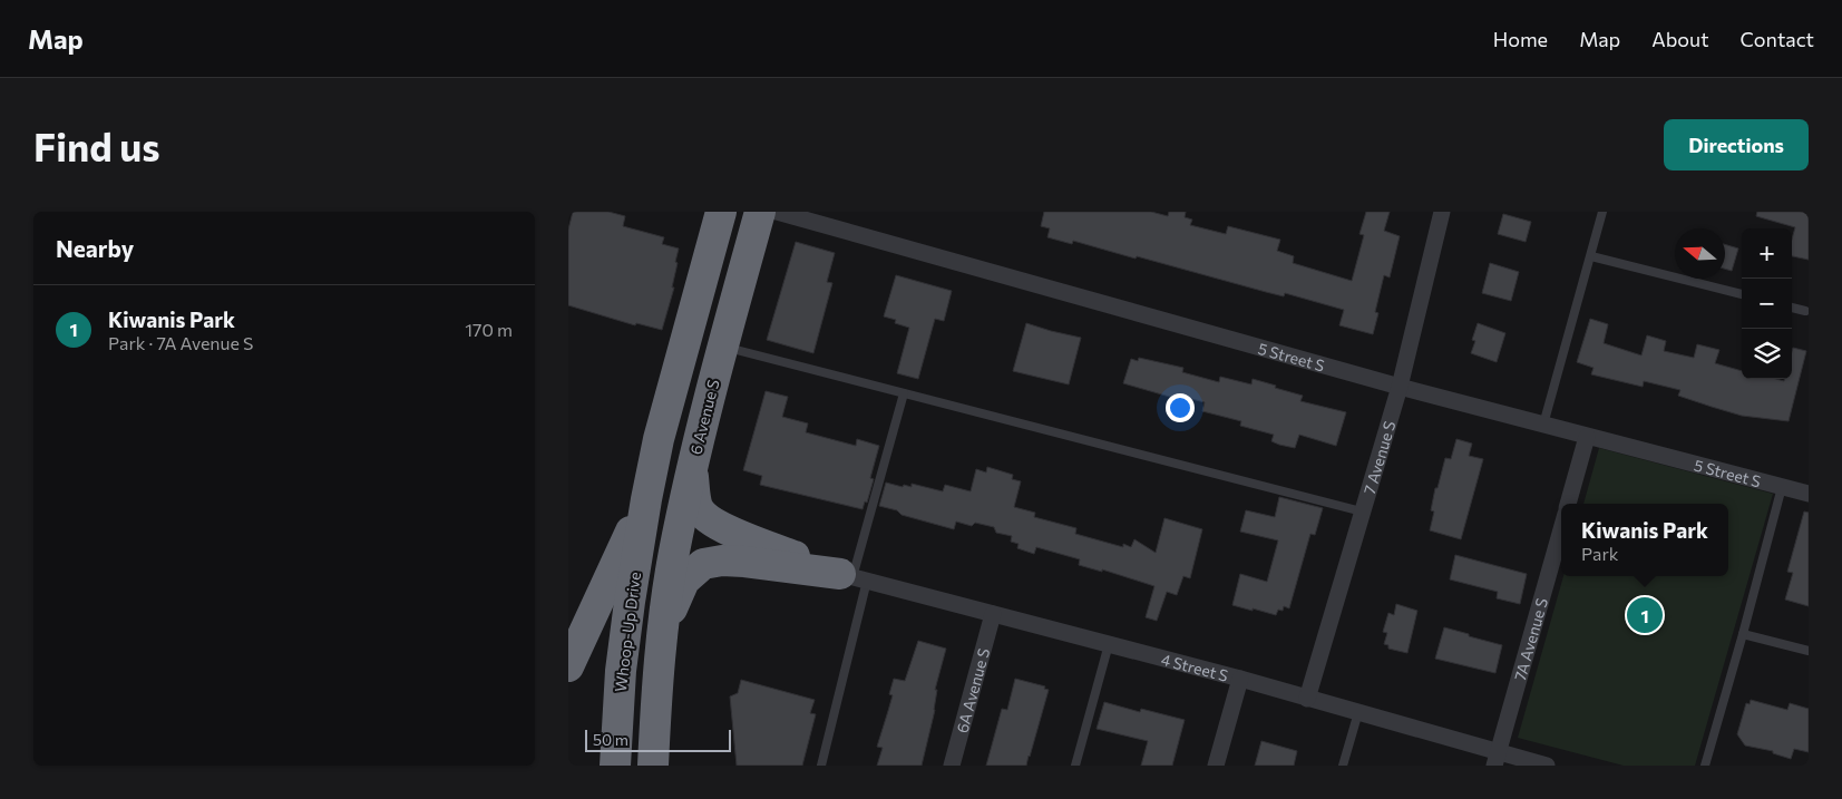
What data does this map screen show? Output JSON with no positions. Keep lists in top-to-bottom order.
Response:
{
  "streets": {
    "highway": ["6 Avenue S", "Whoop-Up Drive"],
    "street": [
      "5 Street S",
      "7 Avenue S",
      "7A Avenue S",
      "4 Street S",
      "6A Avenue S"
    ]
  },
  "crossings": [
    ["5 Street S", "7 Avenue S"],
    ["7 Avenue S", "4 Street S"],
    ["7A Avenue S", "4 Street S"],
    ["4 Street S", "6A Avenue S"]
  ],
  "scale_bar": "50 m",
  "north": "left",
  "page": {
    "header": "Map",
    "nav": [
      "Home",
      "Map",
      "About",
      "Contact"
    ],
    "buttons": "Directions",
    "title": "Find us",
    "heading": "Nearby",
    "map_buttons": ["+", "−"],
    "list": [
      {
        "mark": "1",
        "name": "Kiwanis Park",
        "note": "Park · 7A Avenue S",
        "value": "170 m"
      }
    ],
    "popup": ["Kiwanis Park", "Park"],
    "pins": "1",
    "scale": "50 m"
  }
}
